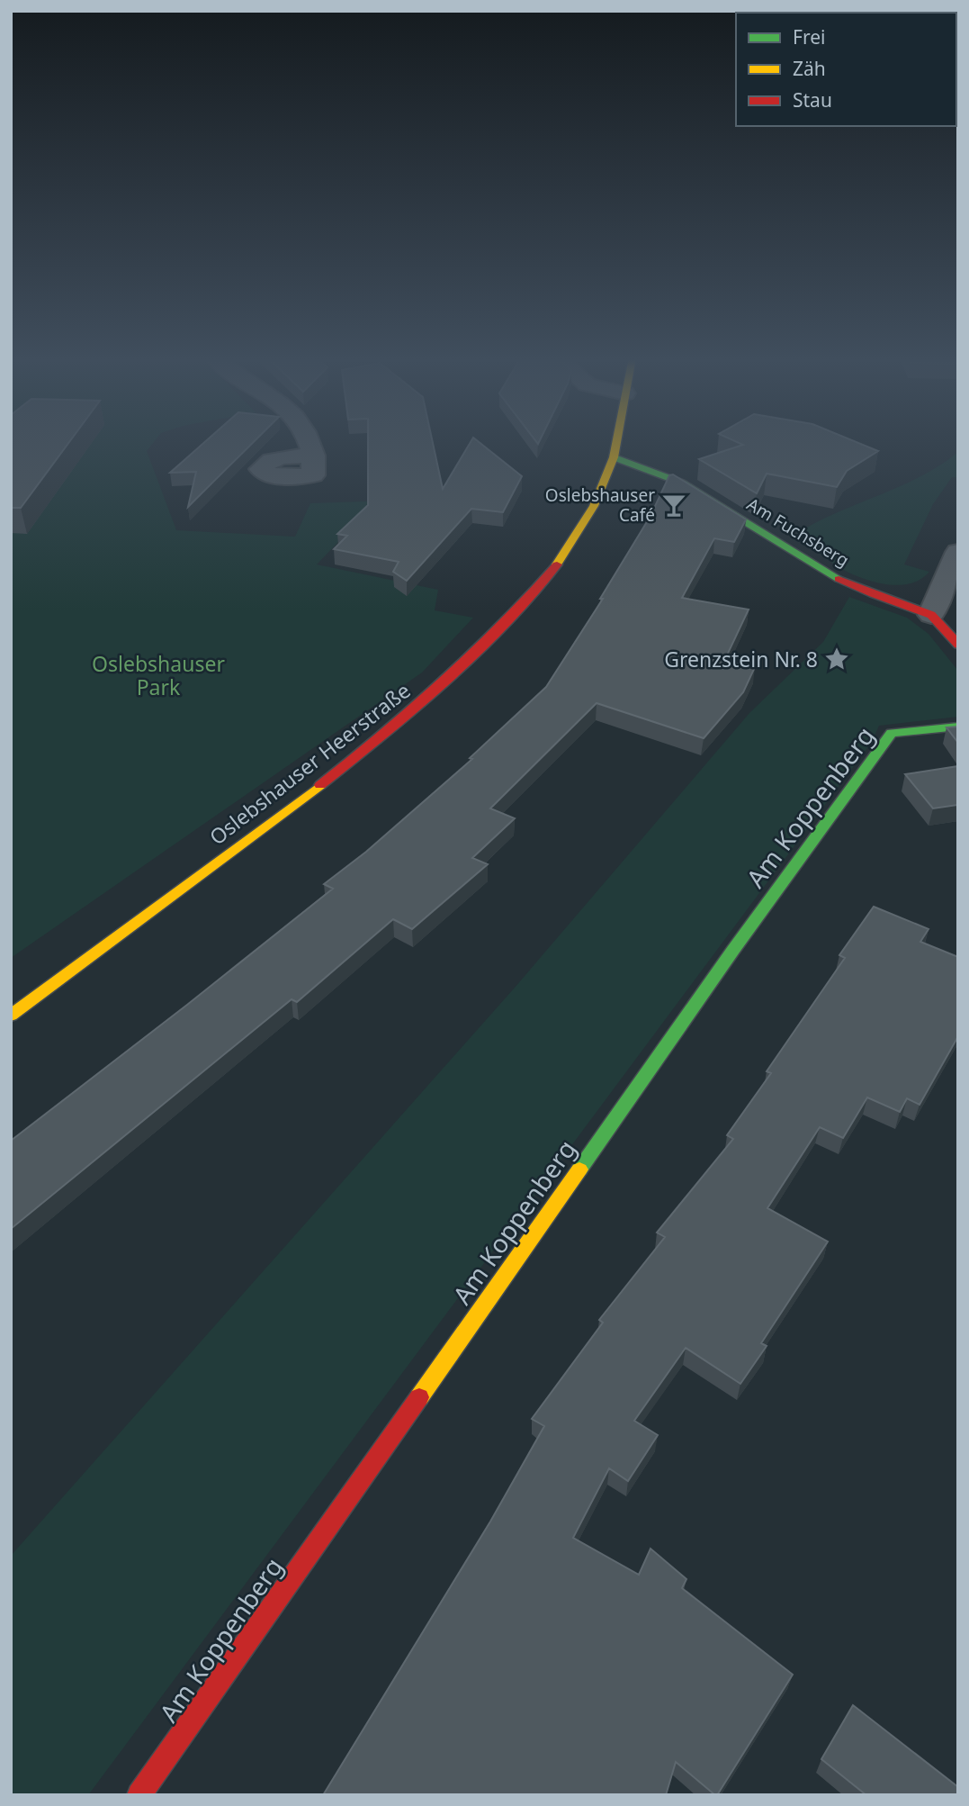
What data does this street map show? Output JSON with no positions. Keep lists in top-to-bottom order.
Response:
{
  "streets": {
    "street": ["Am Fuchsberg", "Oslebshauser Heerstraße", "Am Koppenberg"]
  },
  "crossings": [
    ["Am Fuchsberg", "Oslebshauser Heerstraße"]
  ],
  "parks": ["Oslebshauser Park"],
  "places": {
    "bar": ["Oslebshauser Café"],
    "place": ["Grenzstein Nr. 8"]
  },
  "legend": ["Frei", "Zäh", "Stau"]
}
